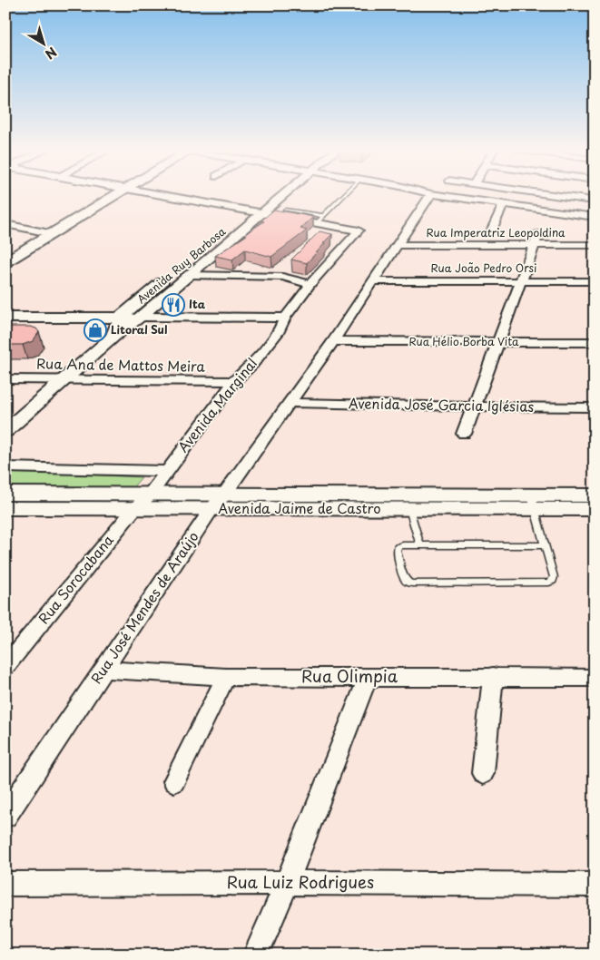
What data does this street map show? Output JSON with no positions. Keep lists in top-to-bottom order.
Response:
{
  "streets": {
    "street": [
      "Rua Imperatriz Leopoldina",
      "Avenida Ruy Barbosa",
      "Rua João Pedro Orsi",
      "Rua Hélio Borba Vita",
      "Rua Ana de Mattos Meira",
      "Avenida Marginal",
      "Avenida José Garcia Iglésias",
      "Avenida Jaime de Castro",
      "Rua Sorocabana",
      "Rua José Mendes de Araújo",
      "Rua Olimpia",
      "Rua Luiz Rodrigues"
    ]
  },
  "crossings": [
    ["Avenida Ruy Barbosa", "Rua Ana de Mattos Meira"],
    ["Rua Hélio Borba Vita", "Rua José Mendes de Araújo"],
    ["Rua Ana de Mattos Meira", "Avenida Marginal"],
    ["Avenida Marginal", "Avenida Jaime de Castro"],
    ["Avenida Marginal", "Rua Sorocabana"],
    ["Avenida José Garcia Iglésias", "Rua José Mendes de Araújo"],
    ["Avenida Jaime de Castro", "Rua Sorocabana"],
    ["Avenida Jaime de Castro", "Rua José Mendes de Araújo"],
    ["Rua José Mendes de Araújo", "Rua Olimpia"]
  ],
  "places": {
    "restaurant": ["Ita"],
    "shop": ["Litoral Sul"]
  },
  "north": "bottom right"
}
